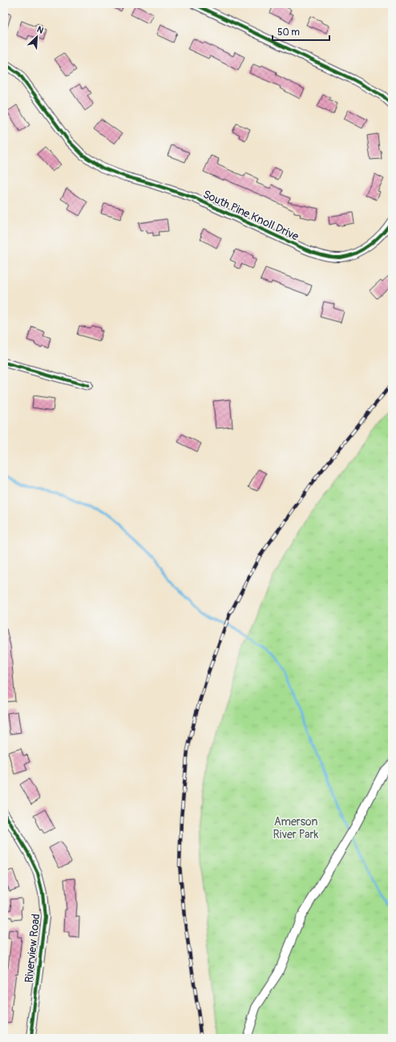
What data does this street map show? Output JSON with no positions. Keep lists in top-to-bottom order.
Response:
{
  "streets": {
    "street": ["South Pine Knoll Drive", "Riverview Road"]
  },
  "parks": ["Amerson River Park"],
  "scale_bar": "50 m",
  "north": "top right"
}
